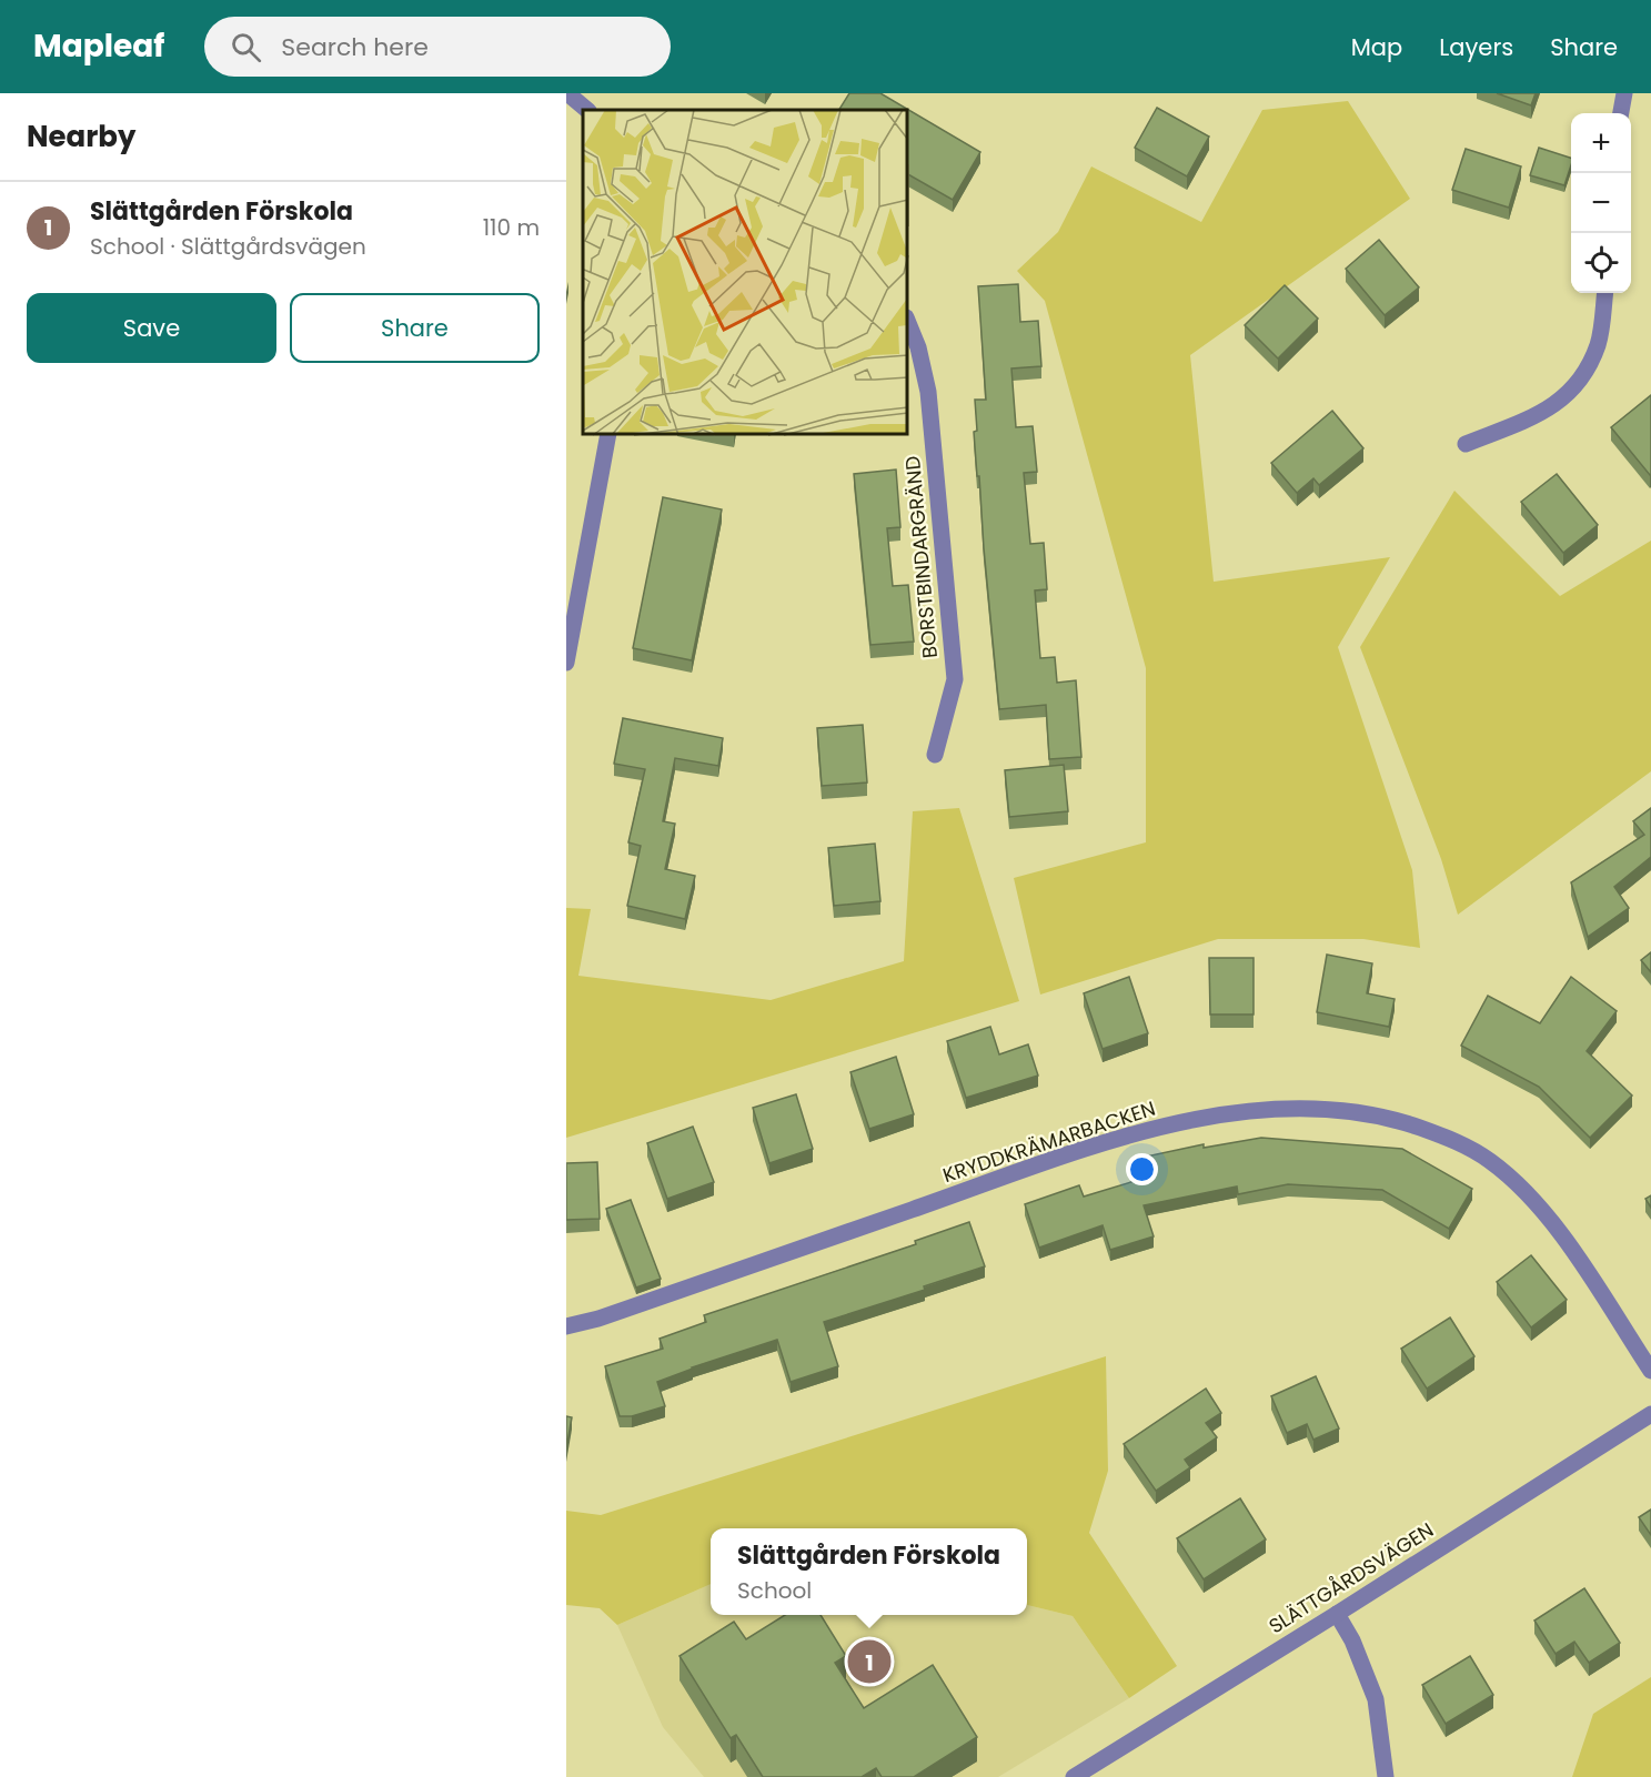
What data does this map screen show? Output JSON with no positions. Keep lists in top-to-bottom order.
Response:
{
  "streets": {
    "street": ["BORSTBINDARGRÄND", "KRYDDKRÄMARBACKEN", "SLÄTTGÅRDSVÄGEN"]
  },
  "page": {
    "header": "Mapleaf",
    "search": "Search here",
    "nav": ["Map", "Layers", "Share"],
    "heading": "Nearby",
    "map_buttons": ["+", "−"],
    "list": [
      {
        "mark": "1",
        "name": "Slättgården Förskola",
        "note": "School · Slättgårdsvägen",
        "value": "110 m"
      }
    ],
    "buttons": ["Save", "Share"],
    "popup": ["Slättgården Förskola", "School"],
    "pins": "1"
  }
}
